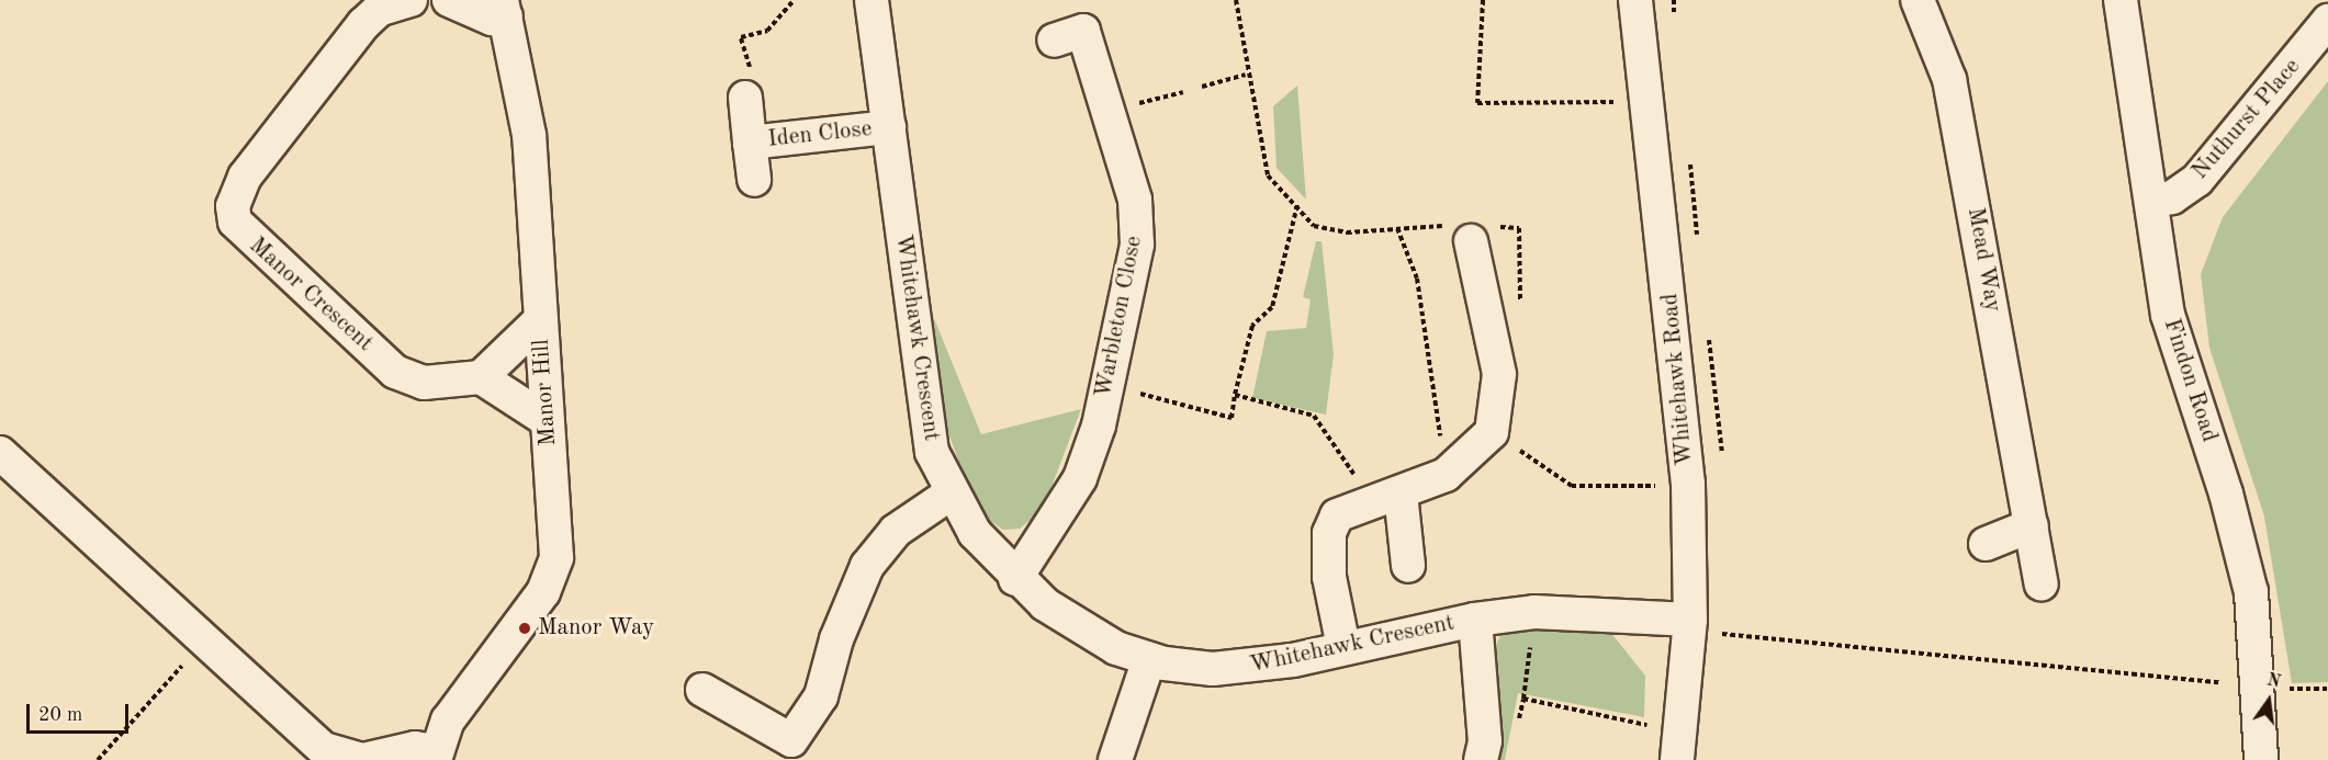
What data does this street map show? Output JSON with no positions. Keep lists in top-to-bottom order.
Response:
{
  "streets": {
    "street": [
      "Nuthurst Place",
      "Iden Close",
      "Mead Way",
      "Manor Crescent",
      "Warbleton Close",
      "Whitehawk Crescent",
      "Whitehawk Road",
      "Findon Road",
      "Manor Hill"
    ]
  },
  "crossings": [
    ["Nuthurst Place", "Findon Road"],
    ["Iden Close", "Whitehawk Crescent"],
    ["Warbleton Close", "Whitehawk Crescent"],
    ["Whitehawk Crescent", "Whitehawk Road"]
  ],
  "places": ["Manor Way"],
  "scale_bar": "20 m",
  "north": "top"
}
